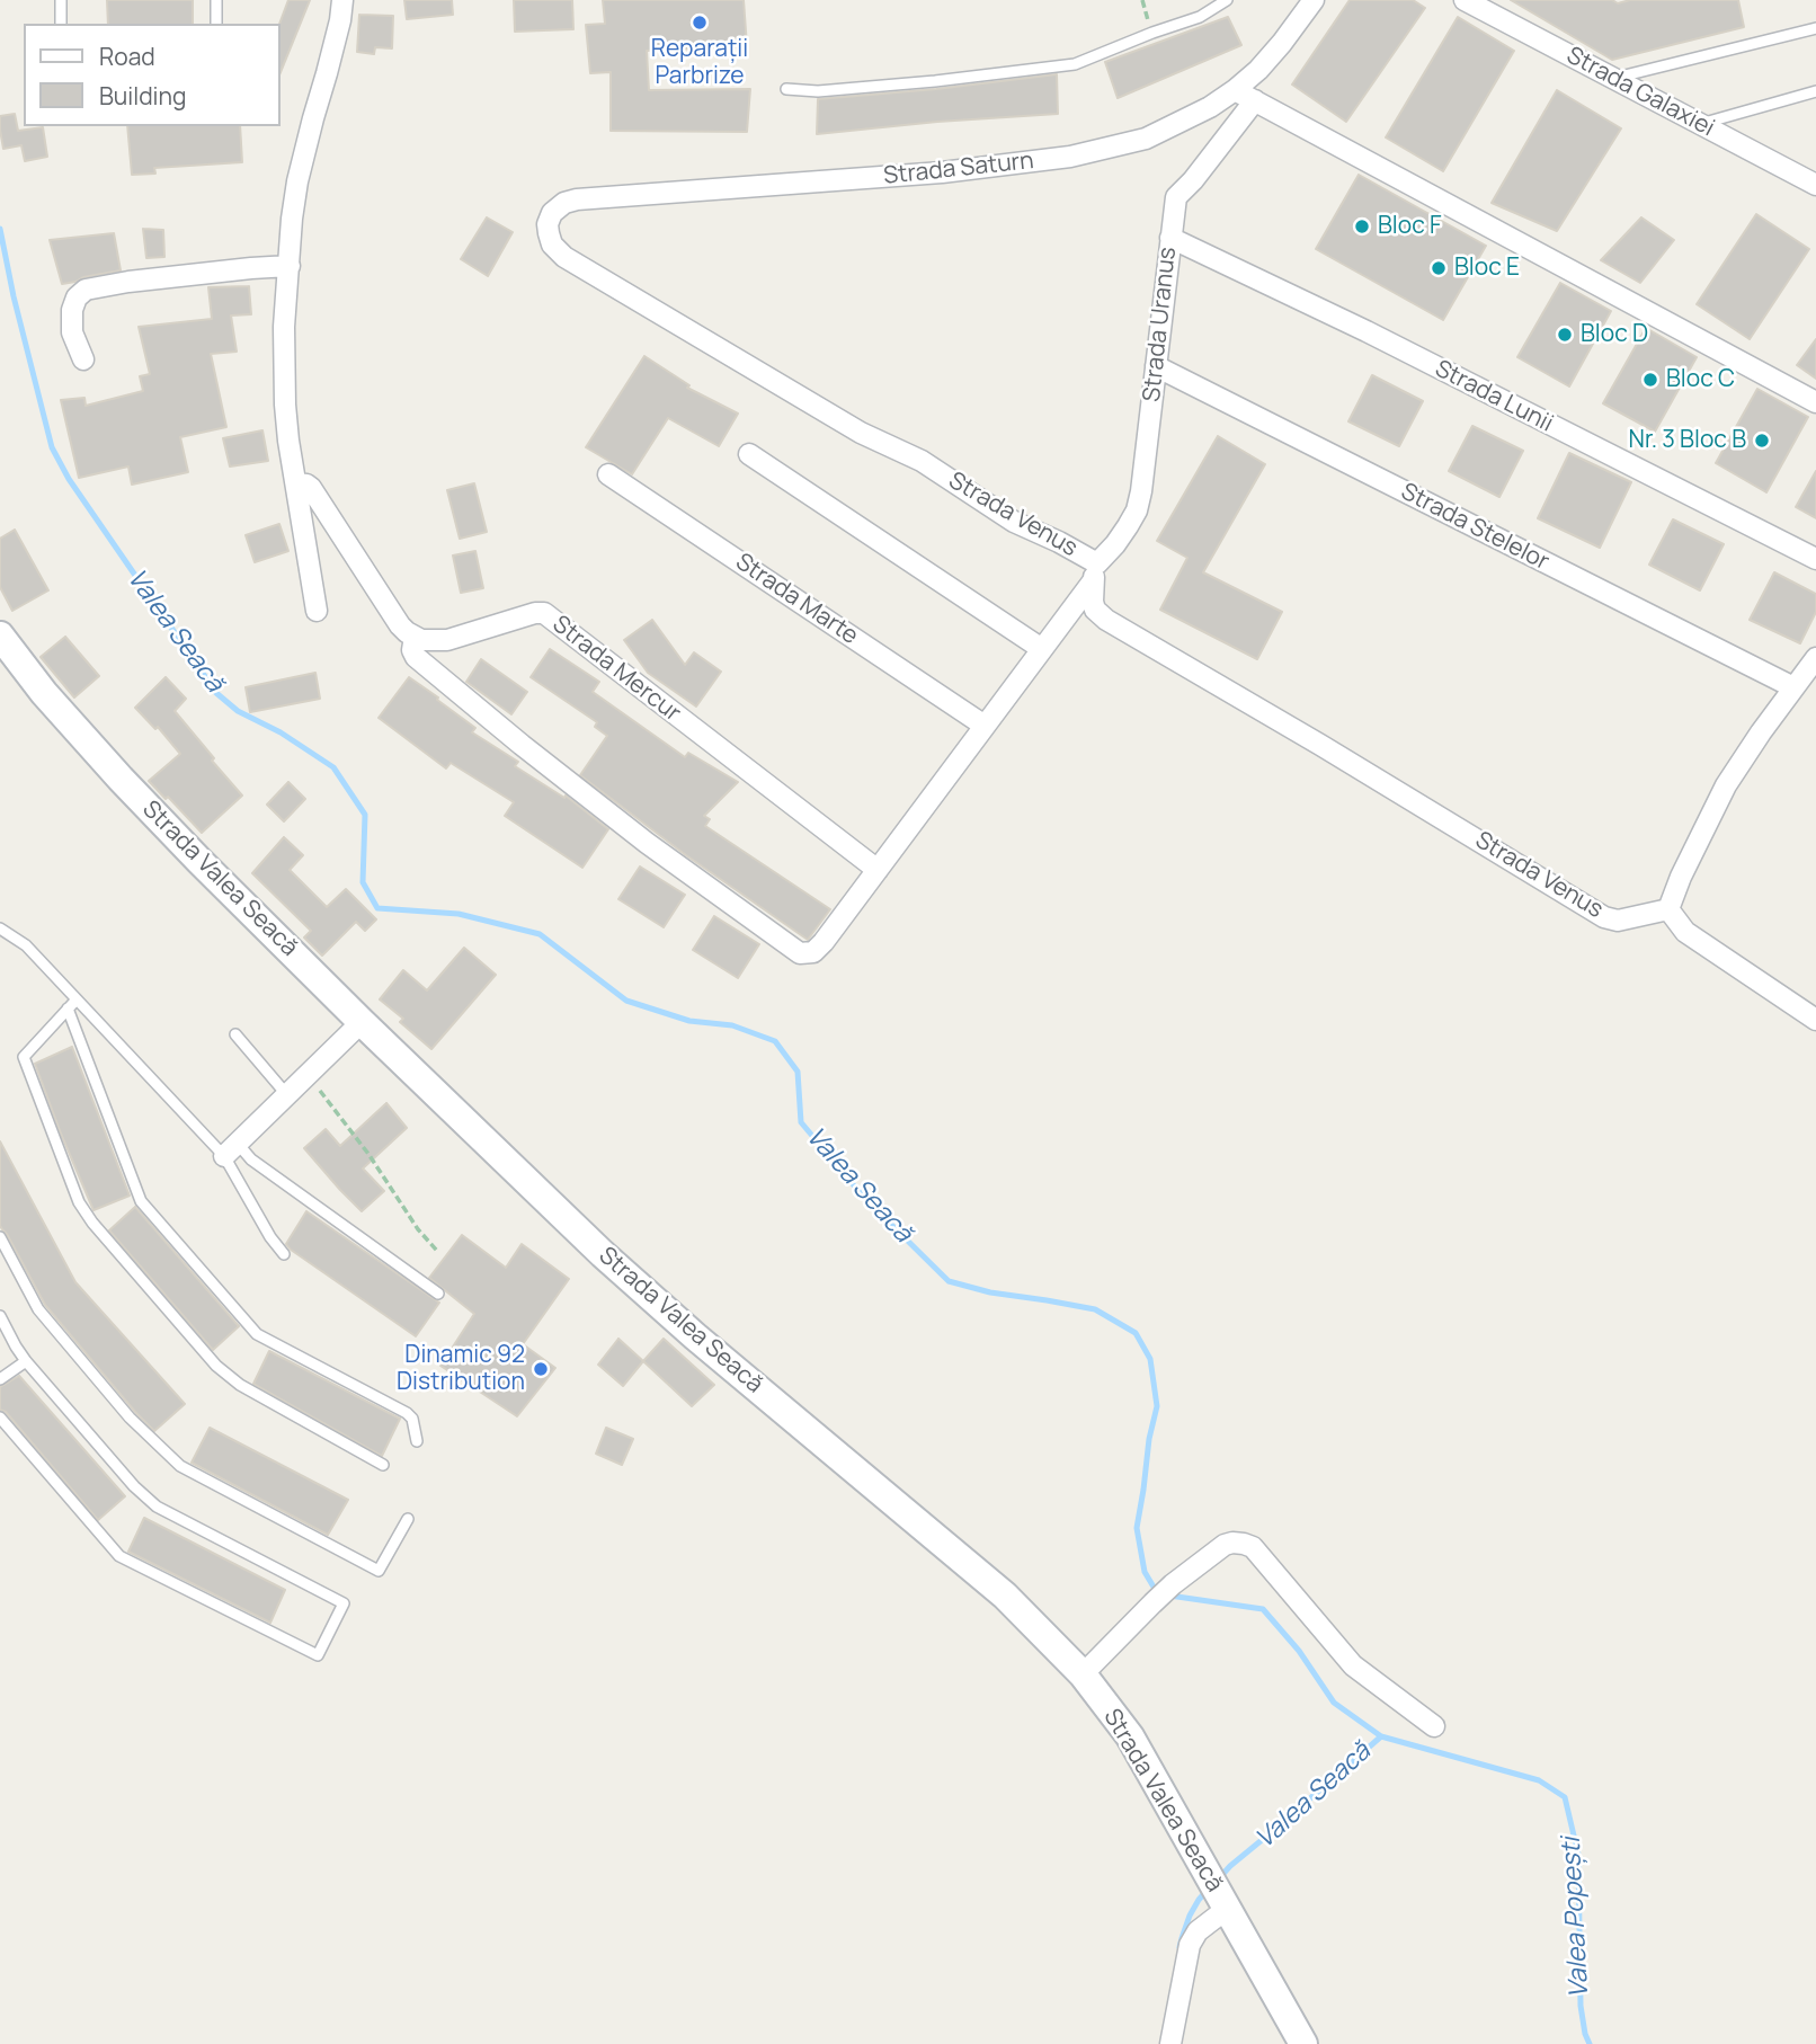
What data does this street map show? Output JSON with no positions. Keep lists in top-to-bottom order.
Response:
{
  "streets": {
    "main road": ["Strada Valea Seacă"],
    "street": [
      "Strada Galaxiei",
      "Strada Saturn",
      "Strada Uranus",
      "Strada Lunii",
      "Strada Venus",
      "Strada Stelelor",
      "Strada Marte",
      "Strada Mercur"
    ]
  },
  "crossings": [
    ["Strada Saturn", "Strada Venus"],
    ["Strada Uranus", "Strada Lunii"],
    ["Strada Uranus", "Strada Venus"],
    ["Strada Uranus", "Strada Stelelor"],
    ["Strada Uranus", "Strada Marte"],
    ["Strada Uranus", "Strada Mercur"]
  ],
  "water": ["Valea Seacă", "Valea Popești"],
  "places": [
    "Reparații Parbrize",
    "Bloc F",
    "Bloc E",
    "Bloc D",
    "Bloc C",
    "Nr. 3 Bloc B",
    "Dinamic 92 Distribution"
  ],
  "legend": ["Road", "Building"]
}
